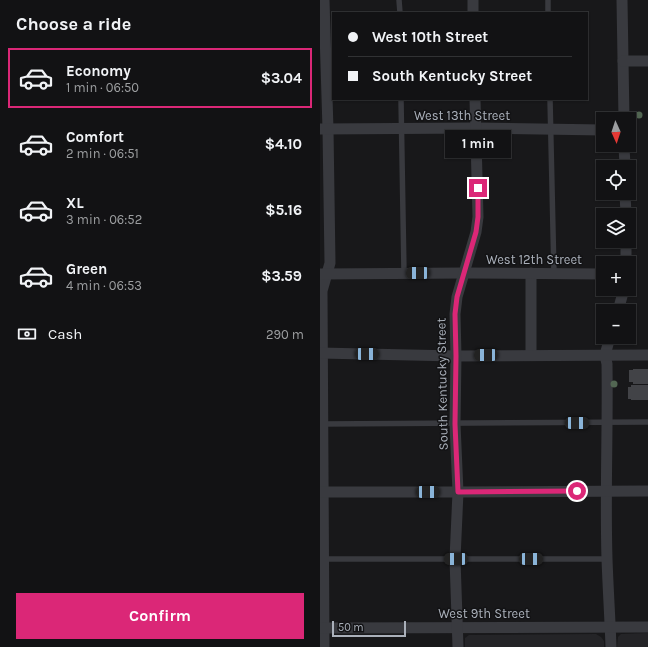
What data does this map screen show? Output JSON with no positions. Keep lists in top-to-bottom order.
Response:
{
  "streets": {
    "street": [
      "West 13th Street",
      "West 12th Street",
      "South Kentucky Street",
      "West 9th Street"
    ]
  },
  "crossings": [
    ["West 13th Street", "South Kentucky Street"],
    ["West 12th Street", "South Kentucky Street"],
    ["South Kentucky Street", "West 9th Street"]
  ],
  "scale_bar": "50 m",
  "north": "bottom",
  "page": {
    "heading": "Choose a ride",
    "banner": ["West 10th Street", "South Kentucky Street"],
    "list": [
      {
        "name": "Economy",
        "note": "1 min · 06:50",
        "value": "$3.04"
      },
      {
        "name": "Comfort",
        "note": "2 min · 06:51",
        "value": "$4.10"
      },
      {
        "name": "XL",
        "note": "3 min · 06:52",
        "value": "$5.16"
      },
      {
        "name": "Green",
        "note": "4 min · 06:53",
        "value": "$3.59"
      }
    ],
    "map_buttons": ["+", "−"],
    "bubble": "1 min",
    "pay": ["Cash", "290 m"],
    "buttons": "Confirm",
    "scale": "50 m"
  }
}
